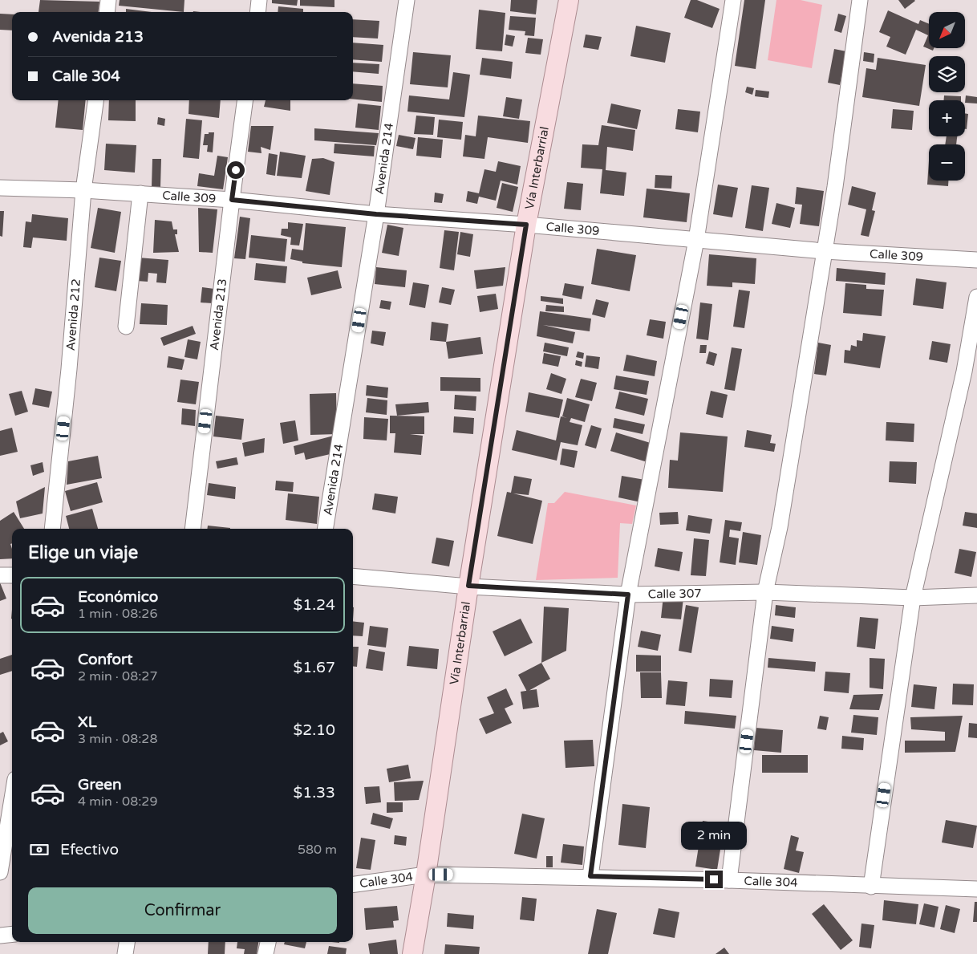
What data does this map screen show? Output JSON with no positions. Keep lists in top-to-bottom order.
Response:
{
  "streets": {
    "main road": ["Vía Interbarrial"],
    "street": [
      "Avenida 214",
      "Calle 309",
      "Avenida 212",
      "Avenida 213",
      "Calle 307",
      "Calle 304"
    ]
  },
  "crossings": [
    ["Avenida 214", "Calle 309"],
    ["Vía Interbarrial", "Calle 309"],
    ["Vía Interbarrial", "Calle 307"],
    ["Vía Interbarrial", "Calle 304"],
    ["Calle 309", "Avenida 212"],
    ["Calle 309", "Avenida 213"]
  ],
  "north": "bottom left",
  "page": {
    "map_buttons": ["+", "−"],
    "banner": ["Avenida 213", "Calle 304"],
    "heading": "Elige un viaje",
    "list": [
      {
        "name": "Económico",
        "note": "1 min · 08:26",
        "value": "$1.24"
      },
      {
        "name": "Confort",
        "note": "2 min · 08:27",
        "value": "$1.67"
      },
      {
        "name": "XL",
        "note": "3 min · 08:28",
        "value": "$2.10"
      },
      {
        "name": "Green",
        "note": "4 min · 08:29",
        "value": "$1.33"
      }
    ],
    "bubble": "2 min",
    "pay": ["Efectivo", "580 m"],
    "buttons": "Confirmar"
  }
}
